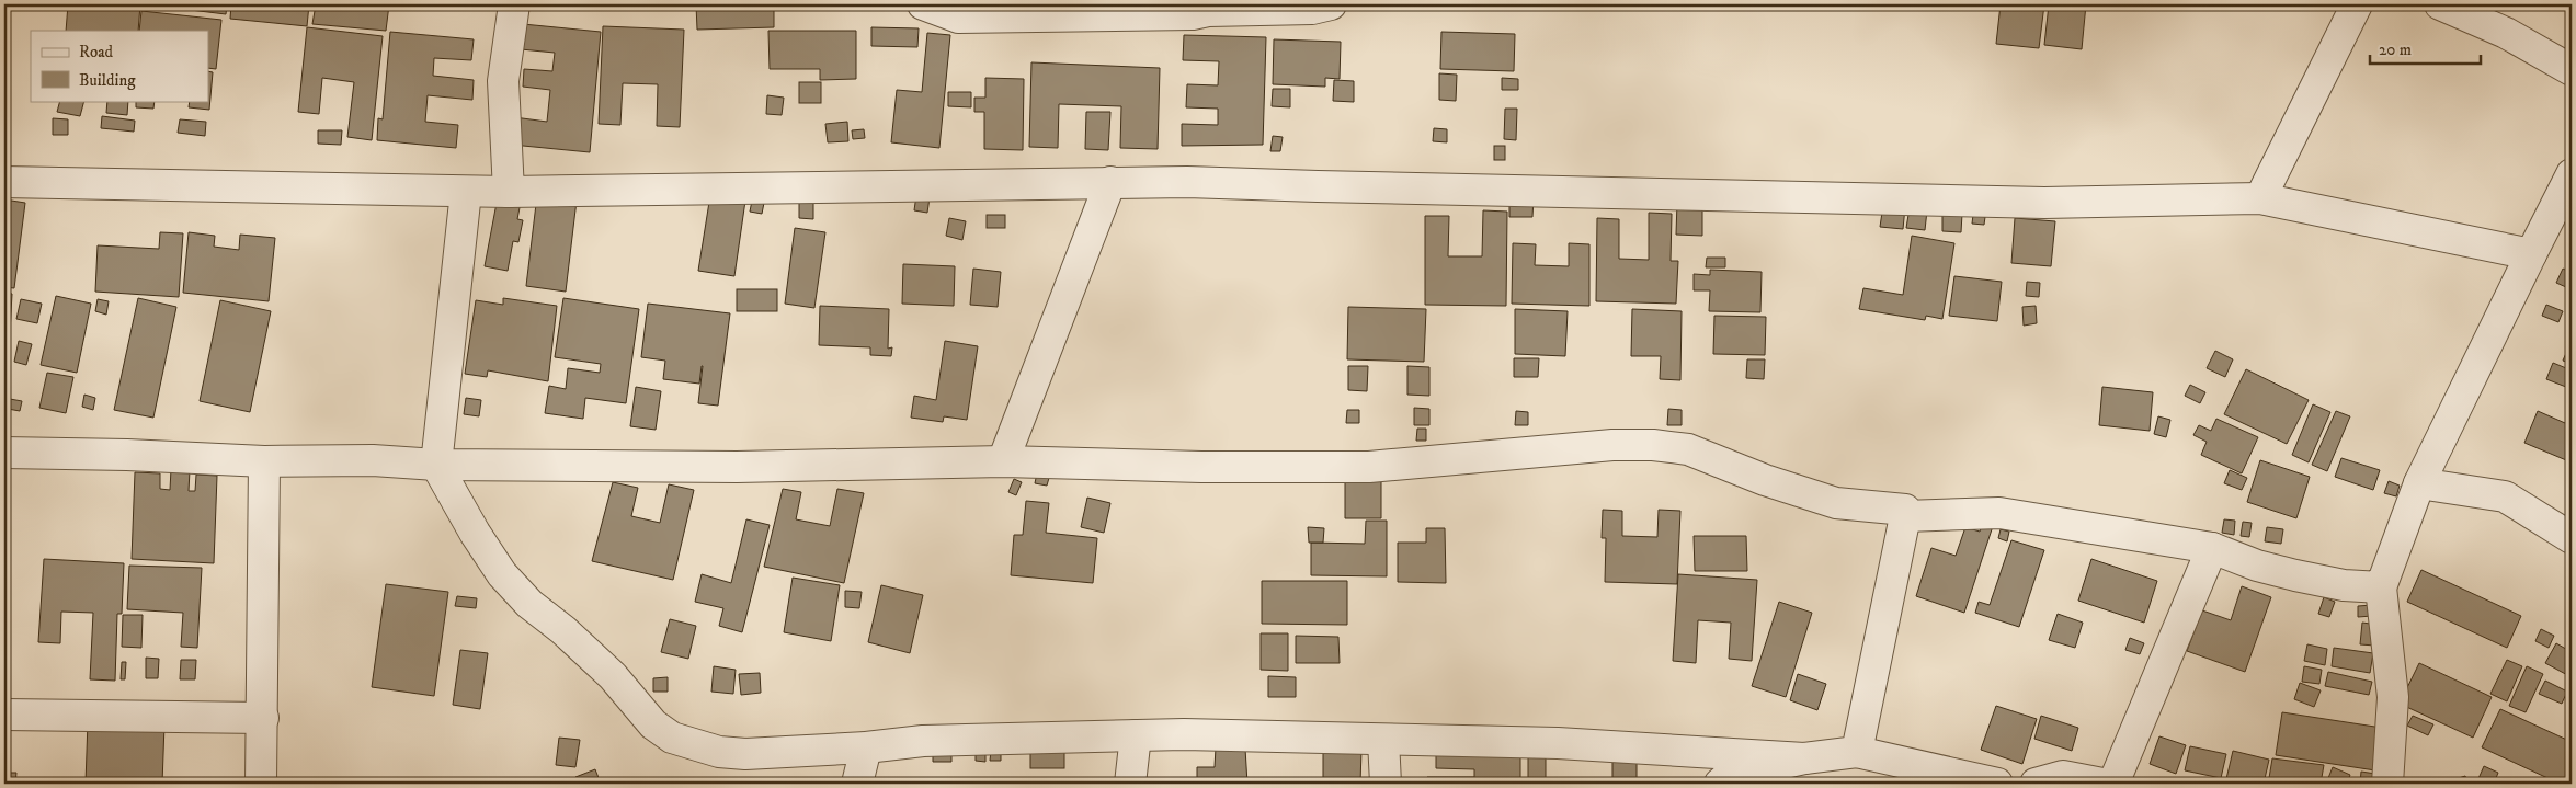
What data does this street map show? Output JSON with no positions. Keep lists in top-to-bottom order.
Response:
{
  "legend": ["Road", "Building"],
  "scale_bar": "20 m"
}
